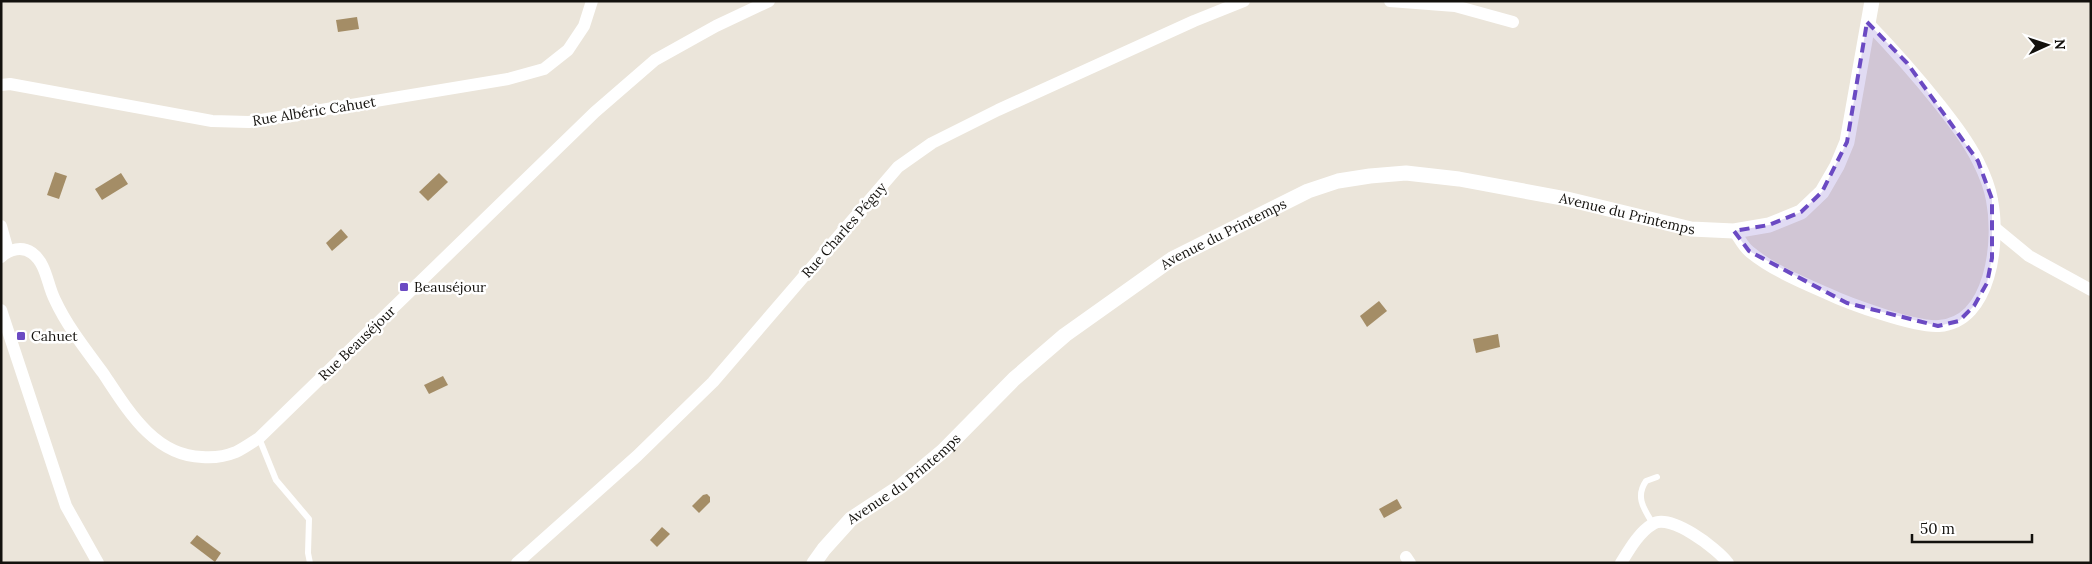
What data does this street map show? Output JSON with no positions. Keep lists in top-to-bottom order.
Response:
{
  "streets": {
    "street": [
      "Rue Albéric Cahuet",
      "Avenue du Printemps",
      "Rue Charles Péguy",
      "Rue Beauséjour"
    ]
  },
  "places": {
    "transit": ["Beauséjour", "Cahuet"]
  },
  "scale_bar": "50 m",
  "north": "right"
}
